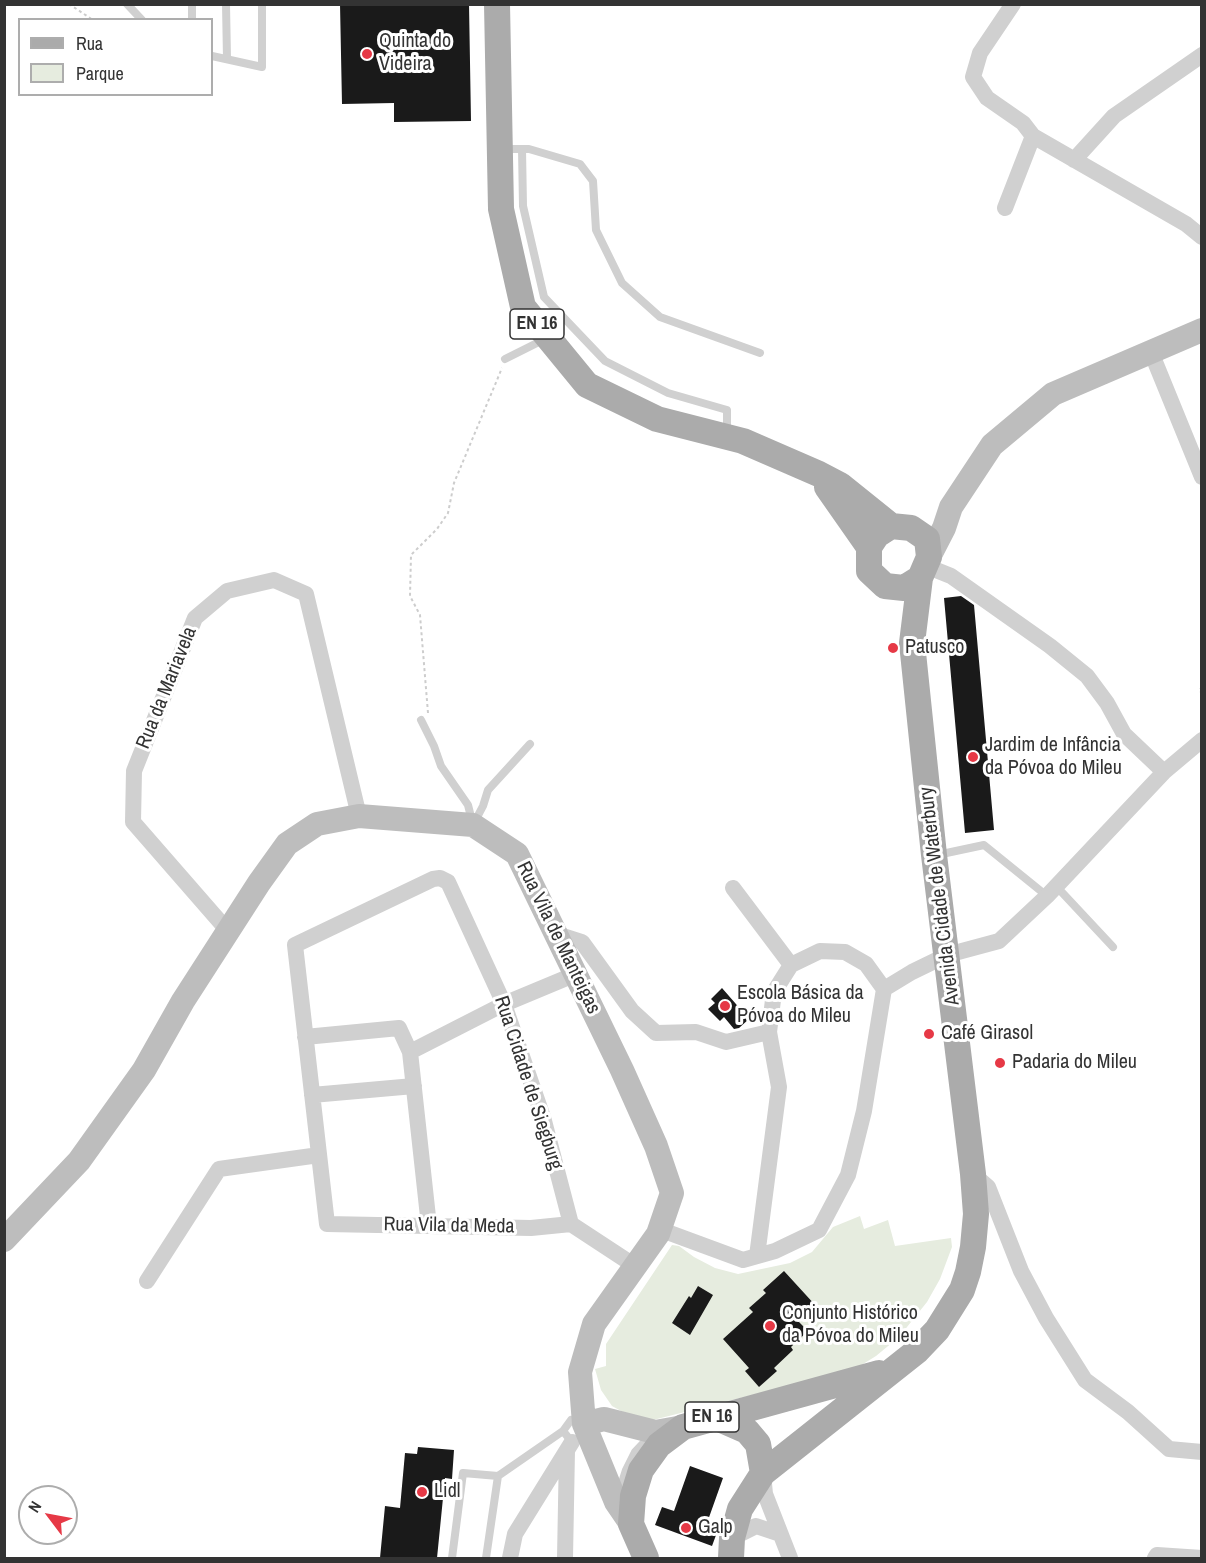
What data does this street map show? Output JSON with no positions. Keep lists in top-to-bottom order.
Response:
{
  "streets": {
    "main road": ["EN 16", "Avenida Cidade de Waterbury", "Rua Vila de Manteigas"],
    "street": ["Rua da Mariavela", "Rua Cidade de Siegburg", "Rua Vila da Meda"]
  },
  "crossings": [
    ["EN 16", "Avenida Cidade de Waterbury"],
    ["EN 16", "Rua Vila de Manteigas"],
    ["Rua da Mariavela", "Rua Vila de Manteigas"],
    ["Rua Cidade de Siegburg", "Rua Vila da Meda"]
  ],
  "places": [
    "Quinta do Videira",
    "Patusco",
    "Jardim de Infância da Póvoa do Mileu",
    "Escola Básica da Póvoa do Mileu",
    "Café Girasol",
    "Padaria do Mileu",
    "Conjunto Histórico da Póvoa do Mileu",
    "Lidl",
    "Galp"
  ],
  "legend": ["Rua", "Parque"],
  "north": "top left"
}
